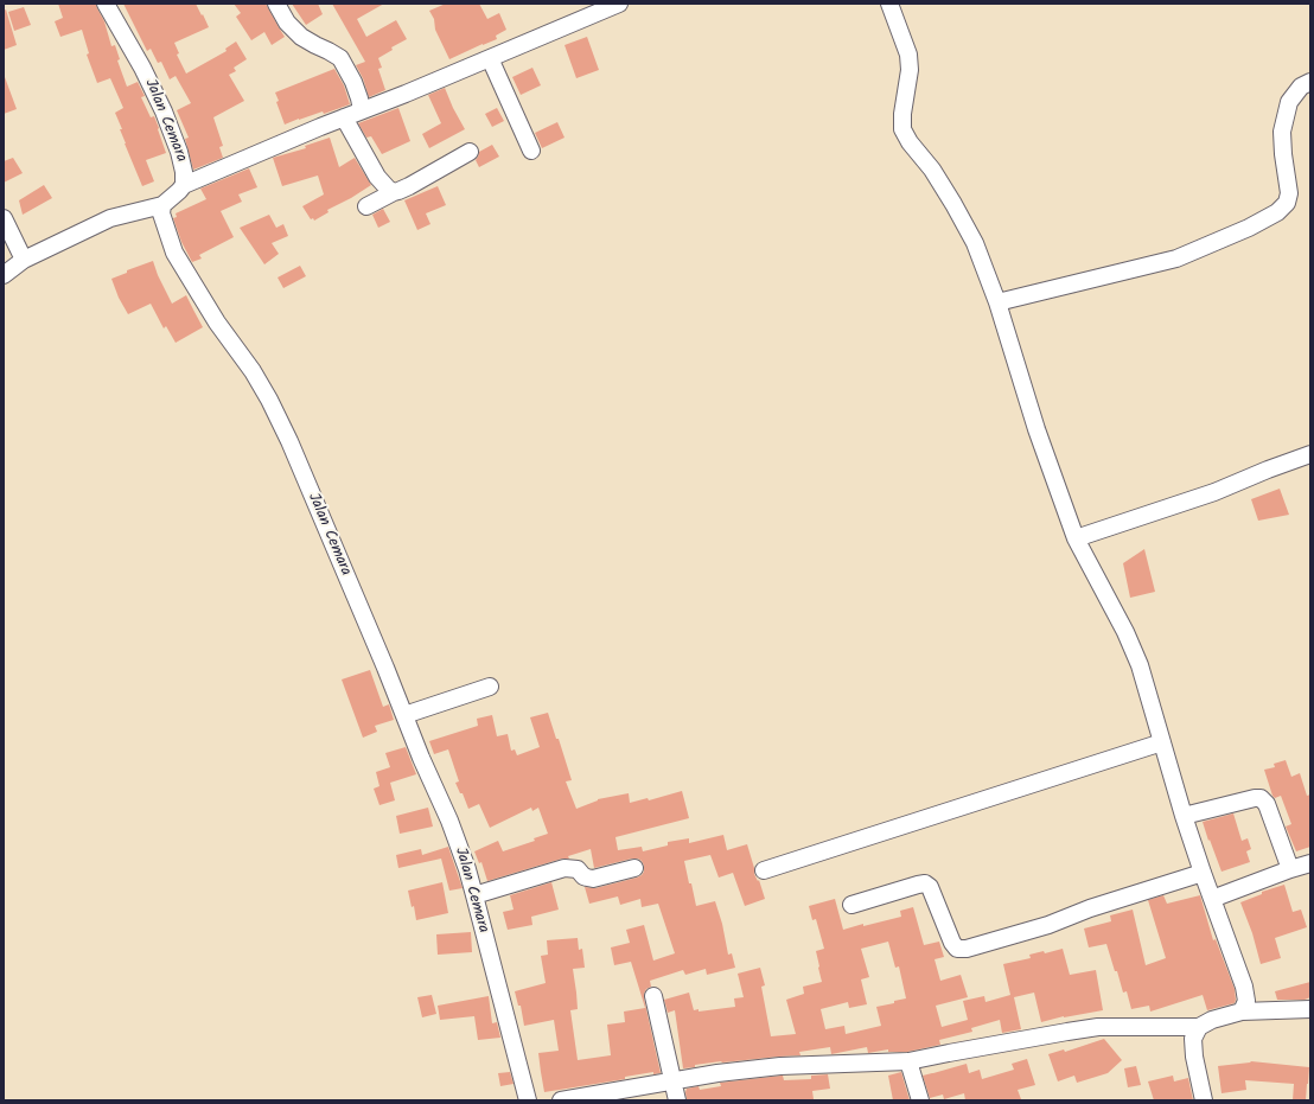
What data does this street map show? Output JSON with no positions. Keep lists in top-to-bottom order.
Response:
{
  "streets": {
    "street": ["Jalan Cemara"]
  }
}
